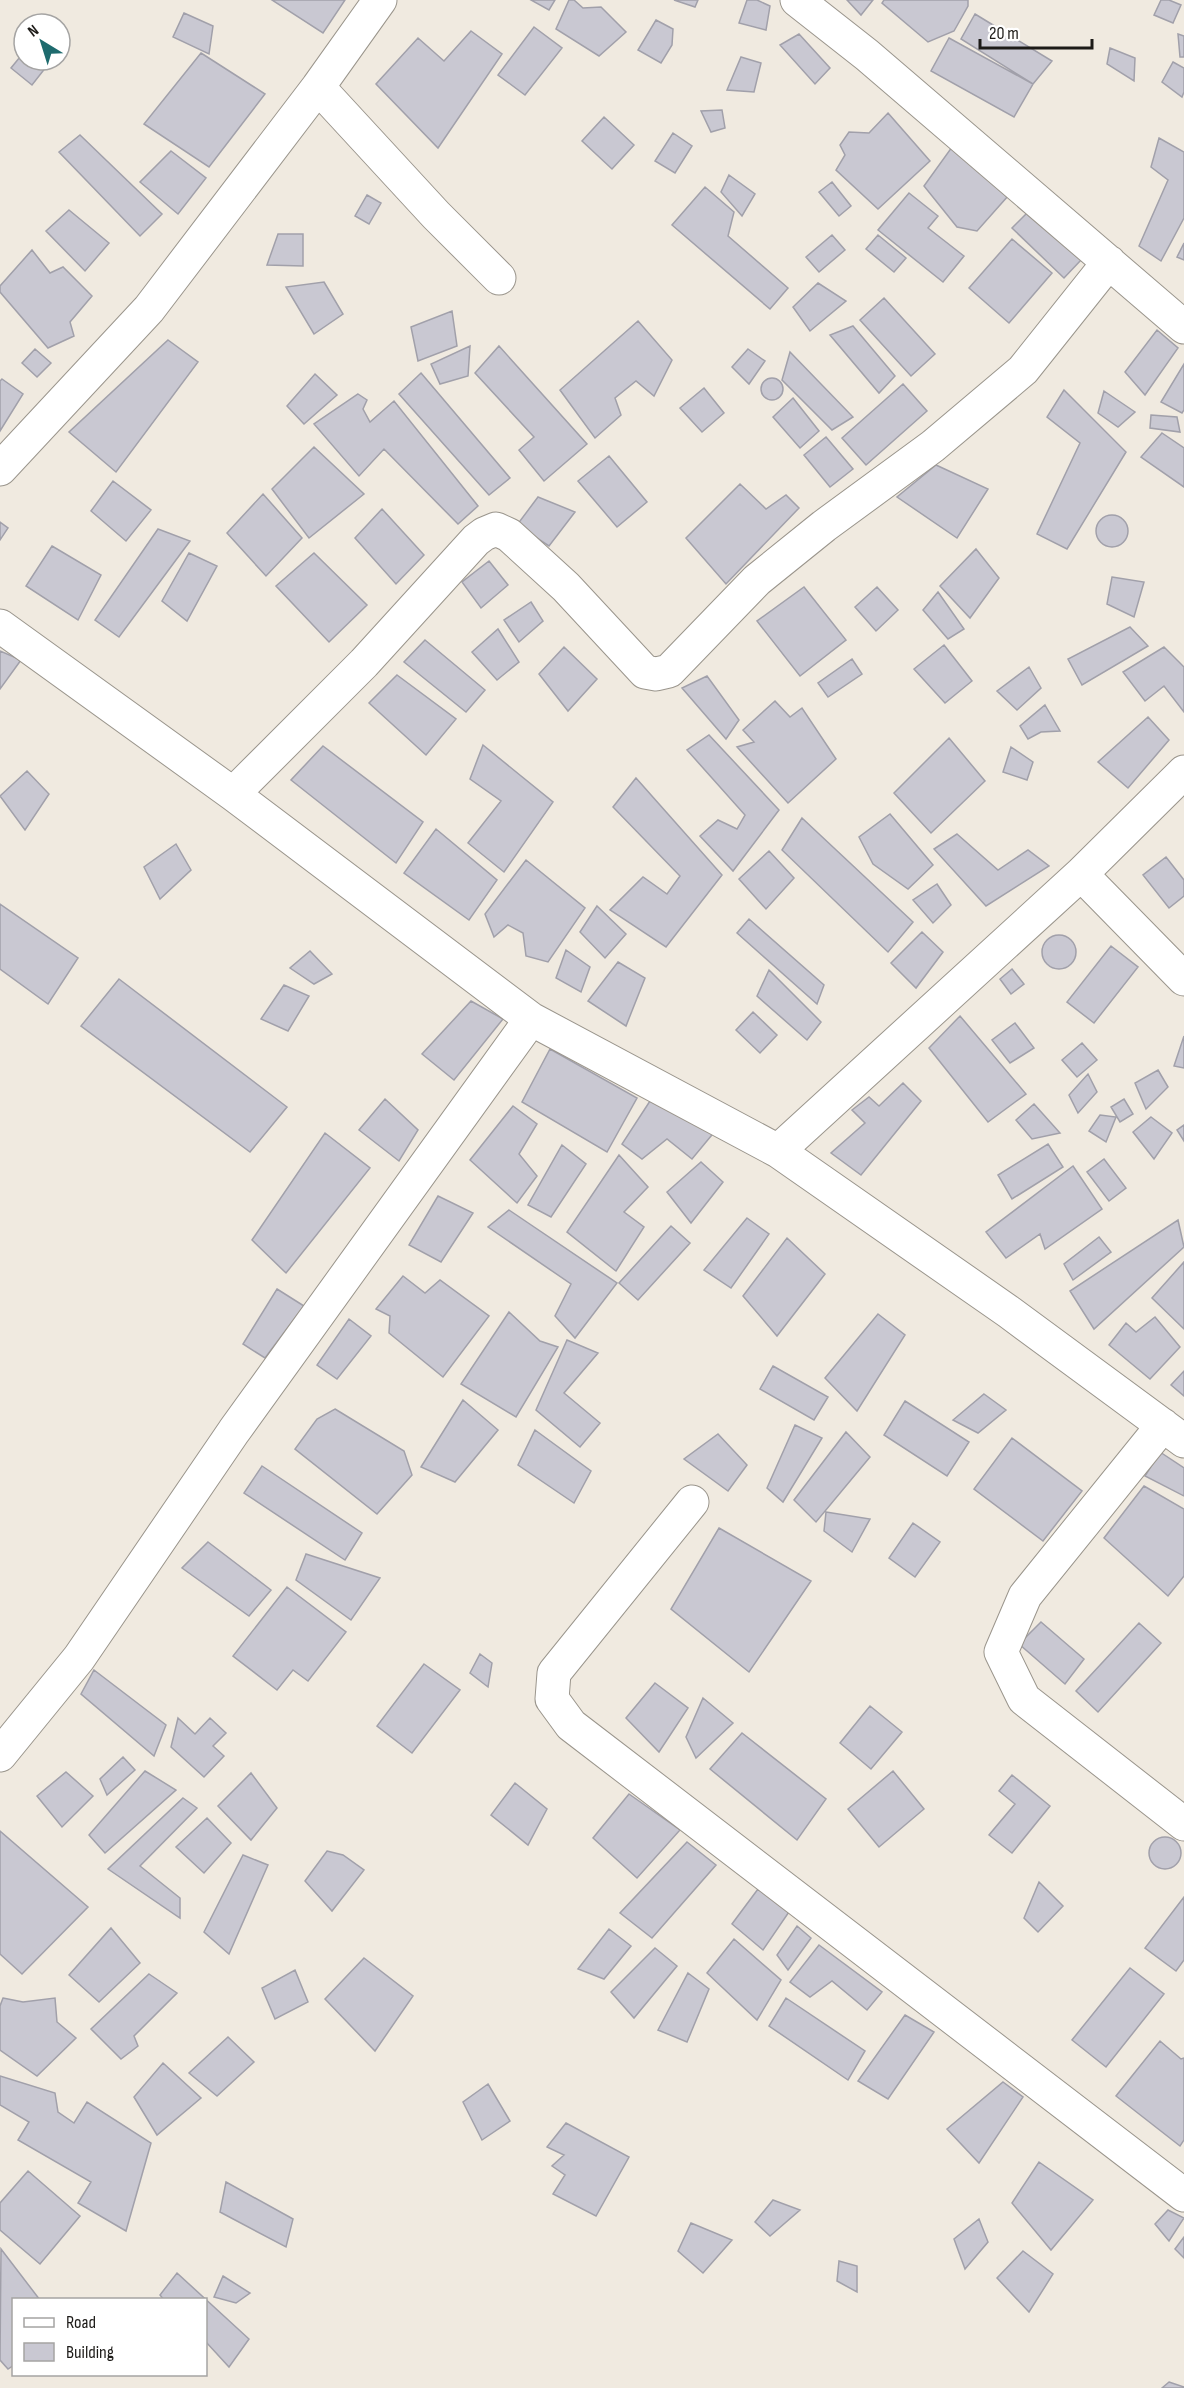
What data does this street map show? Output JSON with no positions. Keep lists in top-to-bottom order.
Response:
{
  "legend": ["Road", "Building"],
  "scale_bar": "20 m",
  "north": "top left"
}
